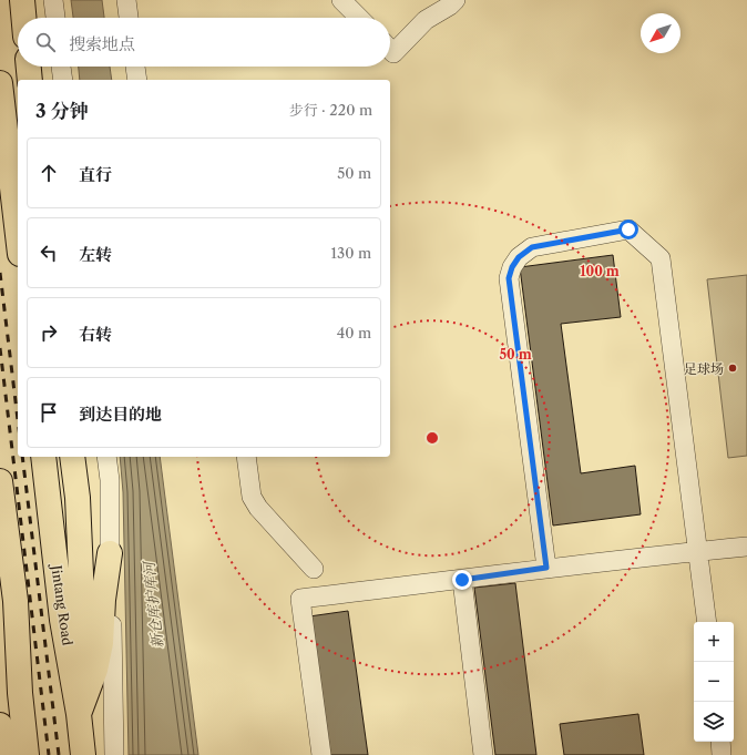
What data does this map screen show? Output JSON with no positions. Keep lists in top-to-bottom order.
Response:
{
  "streets": {
    "highway": ["Jintang Road"]
  },
  "water": ["新仓库护库河"],
  "places": ["足球场"],
  "north": "bottom left",
  "page": {
    "search": "搜索地点",
    "heading": ["3 分钟", "步行 · 220 m"],
    "list": [
      ["直行", "50 m"],
      ["左转", "130 m"],
      ["右转", "40 m"],
      "到达目的地"
    ],
    "map_buttons": ["+", "−"]
  },
  "rings": ["100 m", "50 m"]
}
